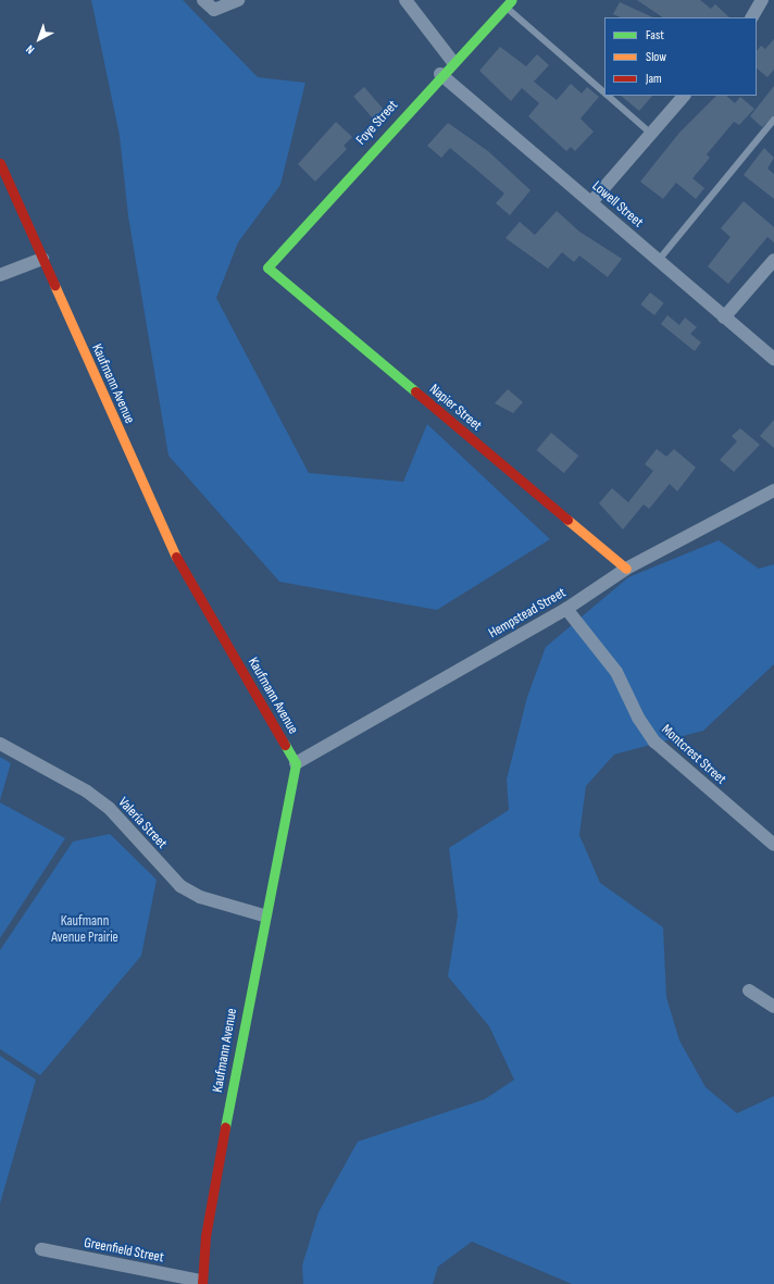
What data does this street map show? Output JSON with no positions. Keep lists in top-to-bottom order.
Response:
{
  "streets": {
    "main road": ["Foye Street", "Kaufmann Avenue", "Napier Street"],
    "street": [
      "Lowell Street",
      "Hempstead Street",
      "Montcrest Street",
      "Valeria Street",
      "Greenfield Street"
    ]
  },
  "crossings": [
    ["Foye Street", "Lowell Street"],
    ["Foye Street", "Napier Street"],
    ["Kaufmann Avenue", "Hempstead Street"],
    ["Kaufmann Avenue", "Valeria Street"],
    ["Kaufmann Avenue", "Greenfield Street"],
    ["Napier Street", "Hempstead Street"],
    ["Hempstead Street", "Montcrest Street"]
  ],
  "parks": ["Kaufmann Avenue Prairie"],
  "legend": ["Fast", "Slow", "Jam"],
  "north": "bottom left"
}
